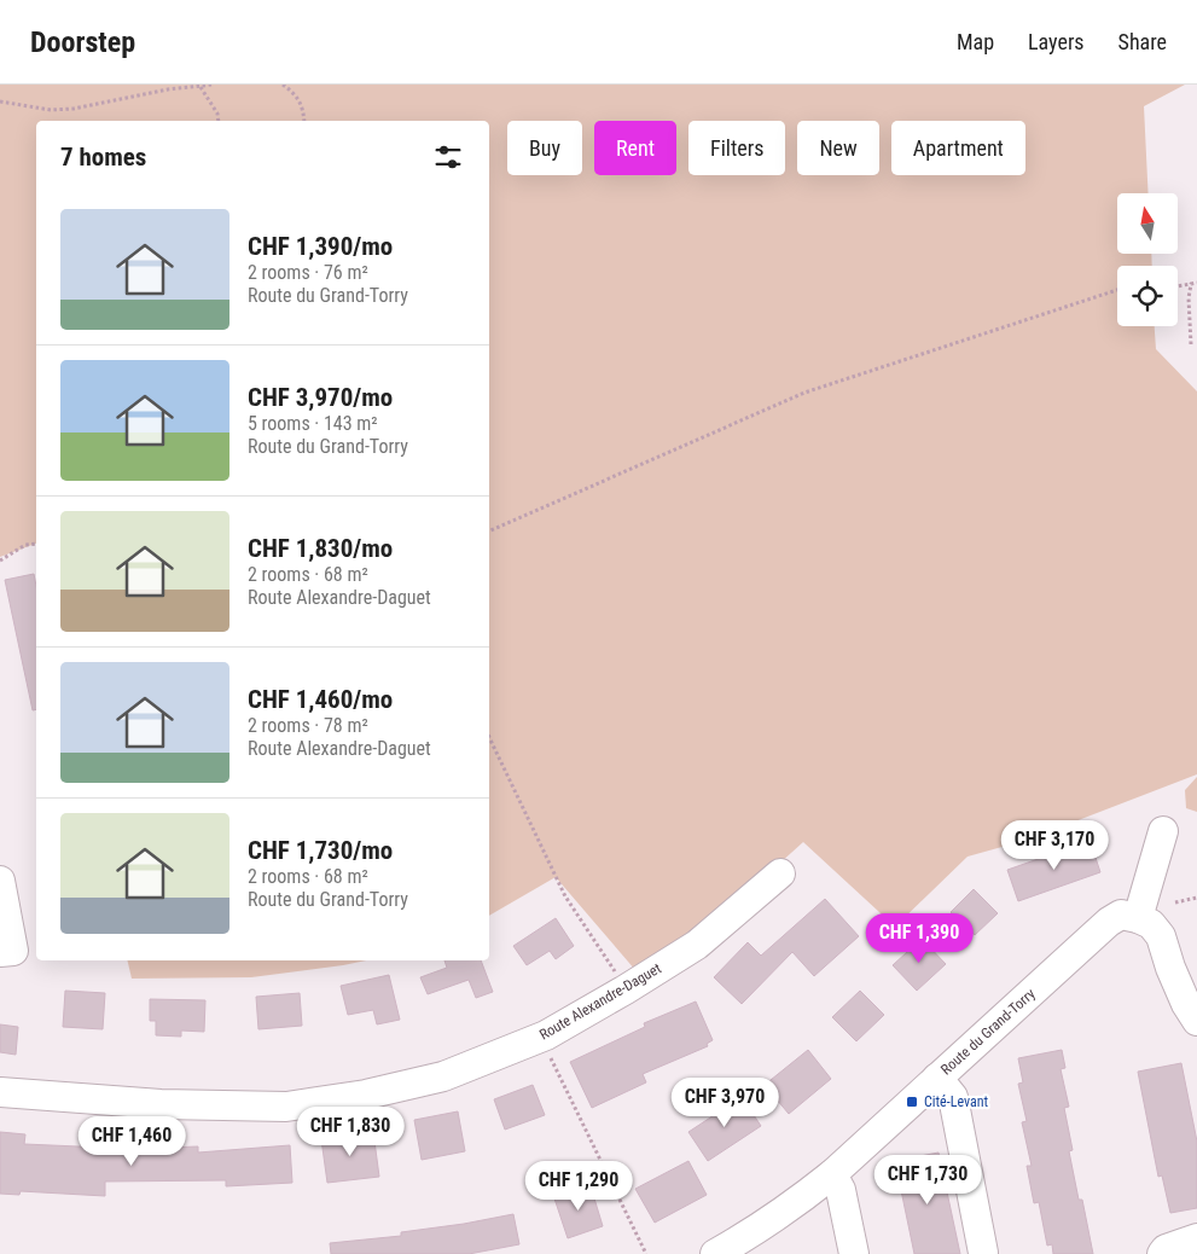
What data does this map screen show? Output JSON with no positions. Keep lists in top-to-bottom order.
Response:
{
  "streets": {
    "street": ["Route Alexandre-Daguet", "Route du Grand-Torry"]
  },
  "places": {
    "transit": ["Cité-Levant"]
  },
  "north": "top",
  "page": {
    "header": "Doorstep",
    "nav": ["Map", "Layers", "Share"],
    "chip": [
      "Buy",
      "Rent",
      "Filters",
      "New",
      "Apartment"
    ],
    "heading": "7 homes",
    "list": [
      {
        "name": "CHF 1,390/mo",
        "note": "2 rooms · 76 m² · Route du Grand-Torry"
      },
      {
        "name": "CHF 3,970/mo",
        "note": "5 rooms · 143 m² · Route du Grand-Torry"
      },
      {
        "name": "CHF 1,830/mo",
        "note": "2 rooms · 68 m² · Route Alexandre-Daguet"
      },
      {
        "name": "CHF 1,460/mo",
        "note": "2 rooms · 78 m² · Route Alexandre-Daguet"
      },
      {
        "name": "CHF 1,730/mo",
        "note": "2 rooms · 68 m² · Route du Grand-Torry"
      }
    ],
    "price": [
      "CHF 3,170",
      "CHF 1,390",
      "CHF 3,970",
      "CHF 1,830",
      "CHF 1,460",
      "CHF 1,730",
      "CHF 1,290"
    ]
  }
}
